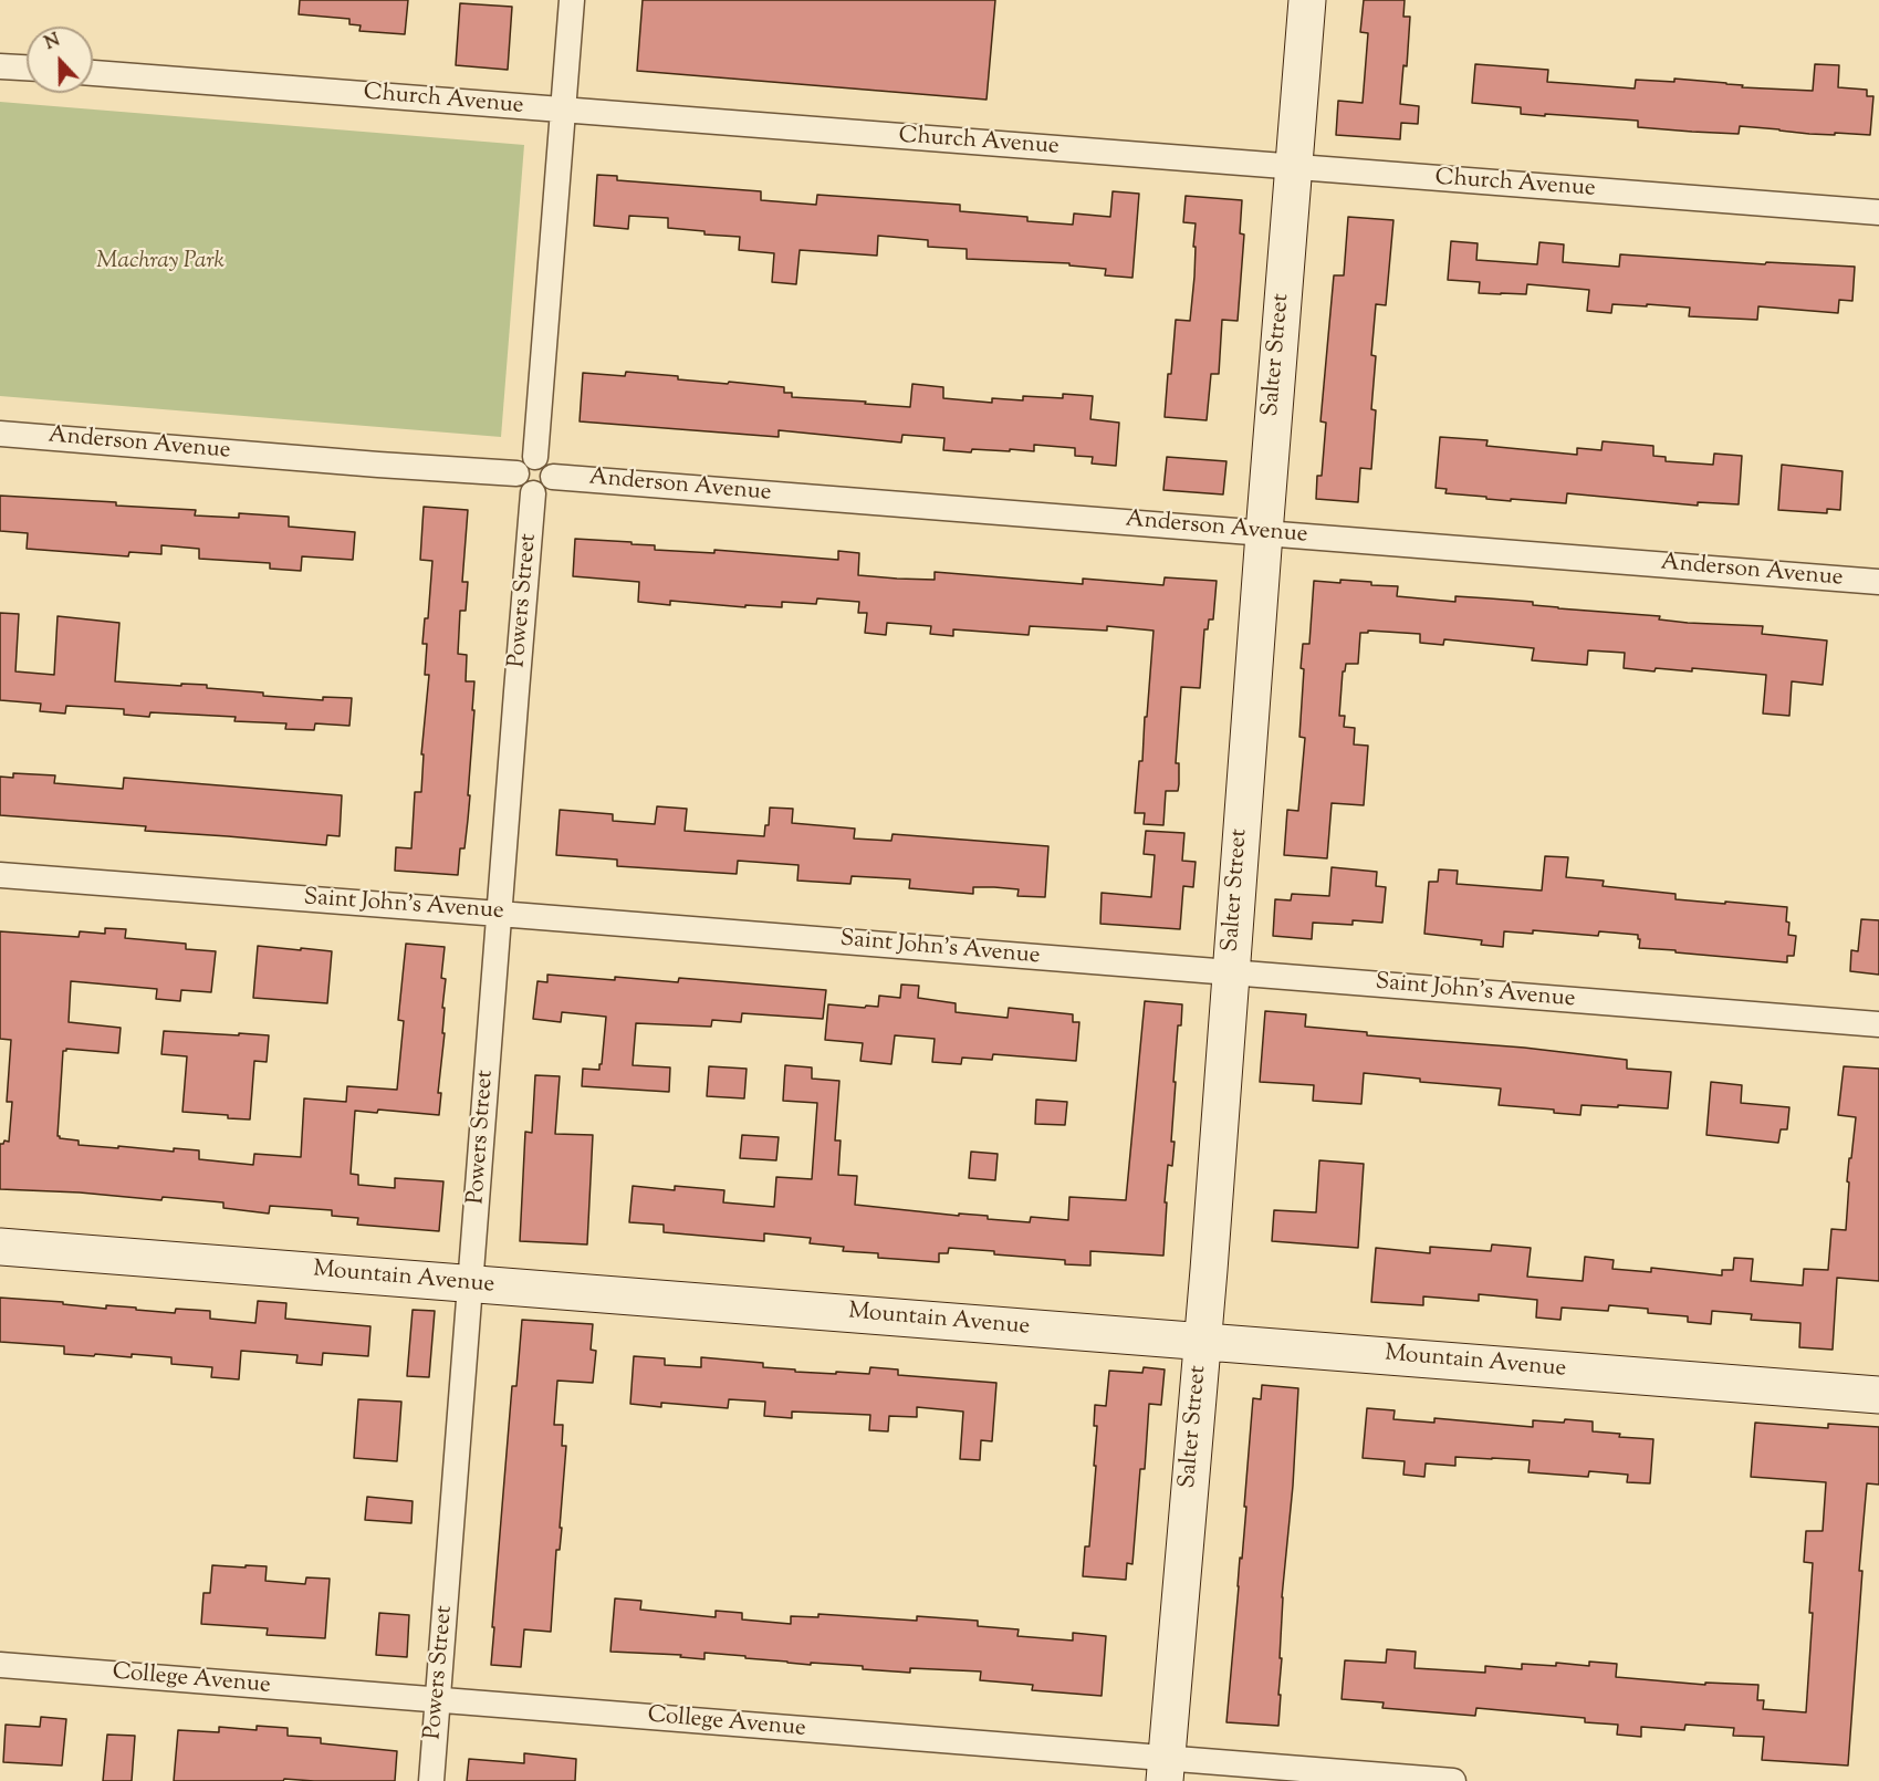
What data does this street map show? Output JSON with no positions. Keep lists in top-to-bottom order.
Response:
{
  "streets": {
    "main road": ["Salter Street", "Mountain Avenue"],
    "street": [
      "Church Avenue",
      "Anderson Avenue",
      "Powers Street",
      "Saint John's Avenue",
      "College Avenue"
    ]
  },
  "crossings": [
    ["Church Avenue", "Salter Street"],
    ["Salter Street", "Anderson Avenue"],
    ["Salter Street", "Saint John's Avenue"],
    ["Salter Street", "Mountain Avenue"],
    ["Salter Street", "College Avenue"],
    ["Anderson Avenue", "Powers Street"],
    ["Powers Street", "Saint John's Avenue"],
    ["Powers Street", "Mountain Avenue"],
    ["Powers Street", "College Avenue"]
  ],
  "parks": ["Machray Park"],
  "north": "top"
}
